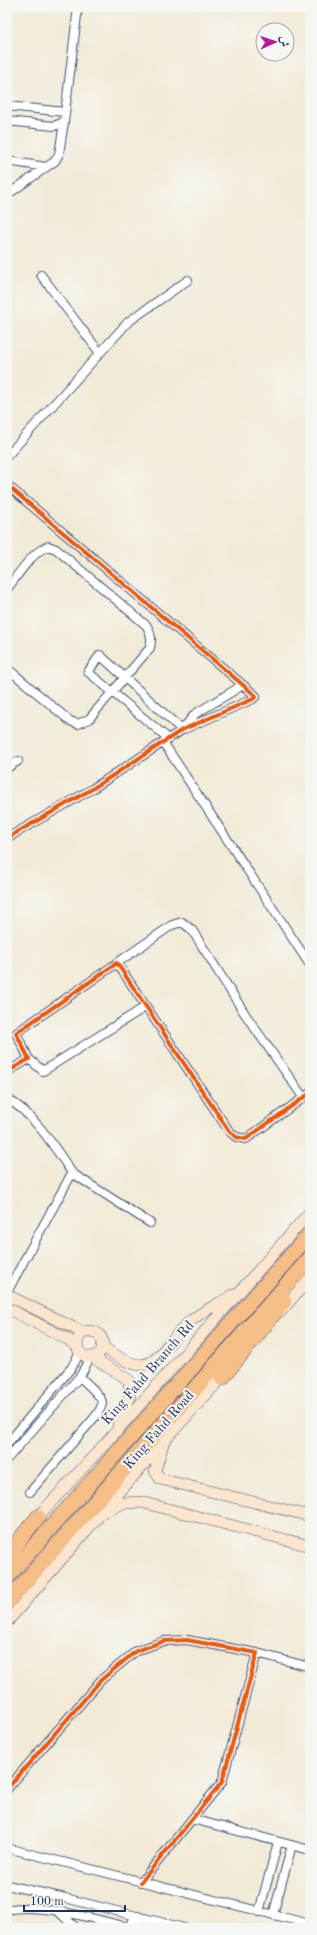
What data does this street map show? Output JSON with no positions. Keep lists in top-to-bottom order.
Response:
{
  "streets": {
    "highway": ["King Fahd Road"],
    "main road": ["King Fahd Branch Rd"]
  },
  "scale_bar": "100 m",
  "north": "right"
}
